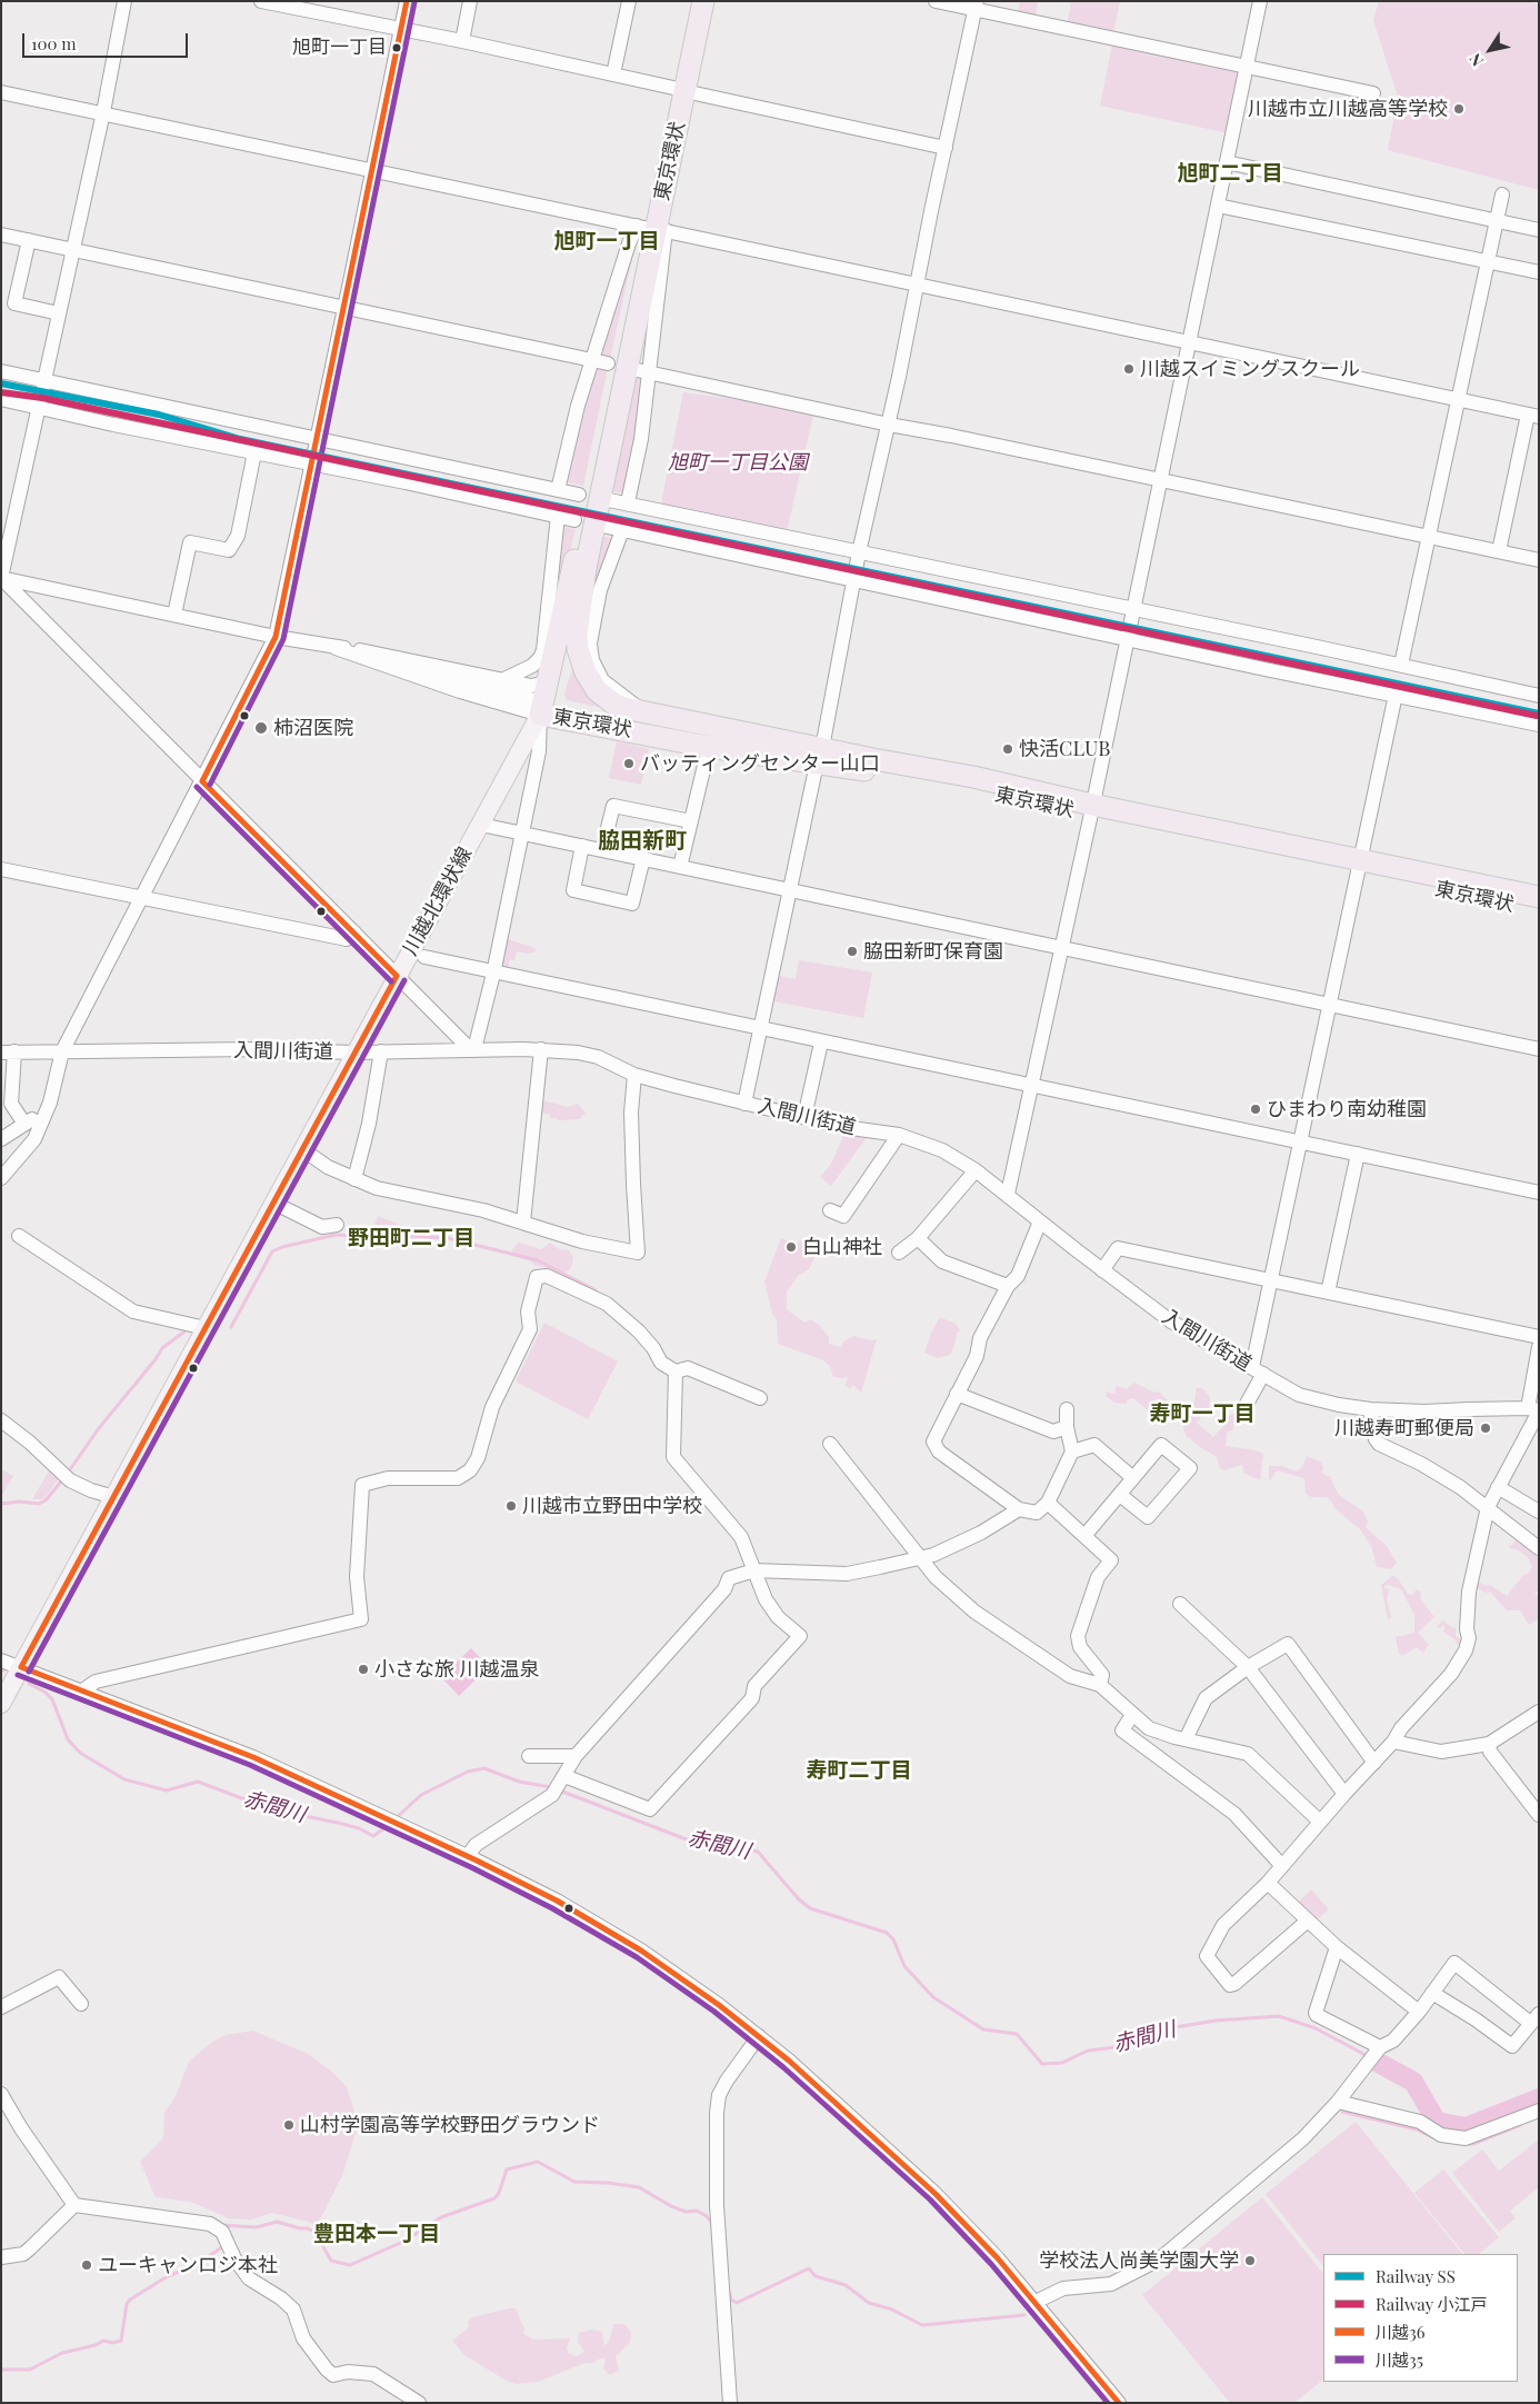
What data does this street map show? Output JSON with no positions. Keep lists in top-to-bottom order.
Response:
{
  "streets": {
    "highway": ["東京環状"],
    "main road": ["川越北環状線"],
    "street": ["入間川街道"]
  },
  "crossings": [
    ["東京環状", "川越北環状線"],
    ["川越北環状線", "入間川街道"]
  ],
  "districts": [
    "旭町二丁目",
    "旭町一丁目",
    "脇田新町",
    "野田町二丁目",
    "寿町一丁目",
    "寿町二丁目",
    "豊田本一丁目"
  ],
  "water": ["赤間川"],
  "parks": ["旭町一丁目公園"],
  "places": [
    "旭町一丁目",
    "川越市立川越高等学校",
    "川越スイミングスクール",
    "柿沼医院",
    "快活CLUB",
    "バッティングセンター山口",
    "脇田新町保育園",
    "ひまわり南幼稚園",
    "白山神社",
    "川越寿町郵便局",
    "川越市立野田中学校",
    "小さな旅 川越温泉",
    "山村学園高等学校野田グラウンド",
    "学校法人尚美学園大学",
    "ユーキャンロジ本社"
  ],
  "lines": [
    "transit line 川越36",
    "transit line 川越35",
    "rail line SS",
    "rail line 小江戸"
  ],
  "legend": [
    "Railway SS",
    "Railway 小江戸",
    "川越36",
    "川越35"
  ],
  "scale_bar": "100 m",
  "north": "bottom left"
}
